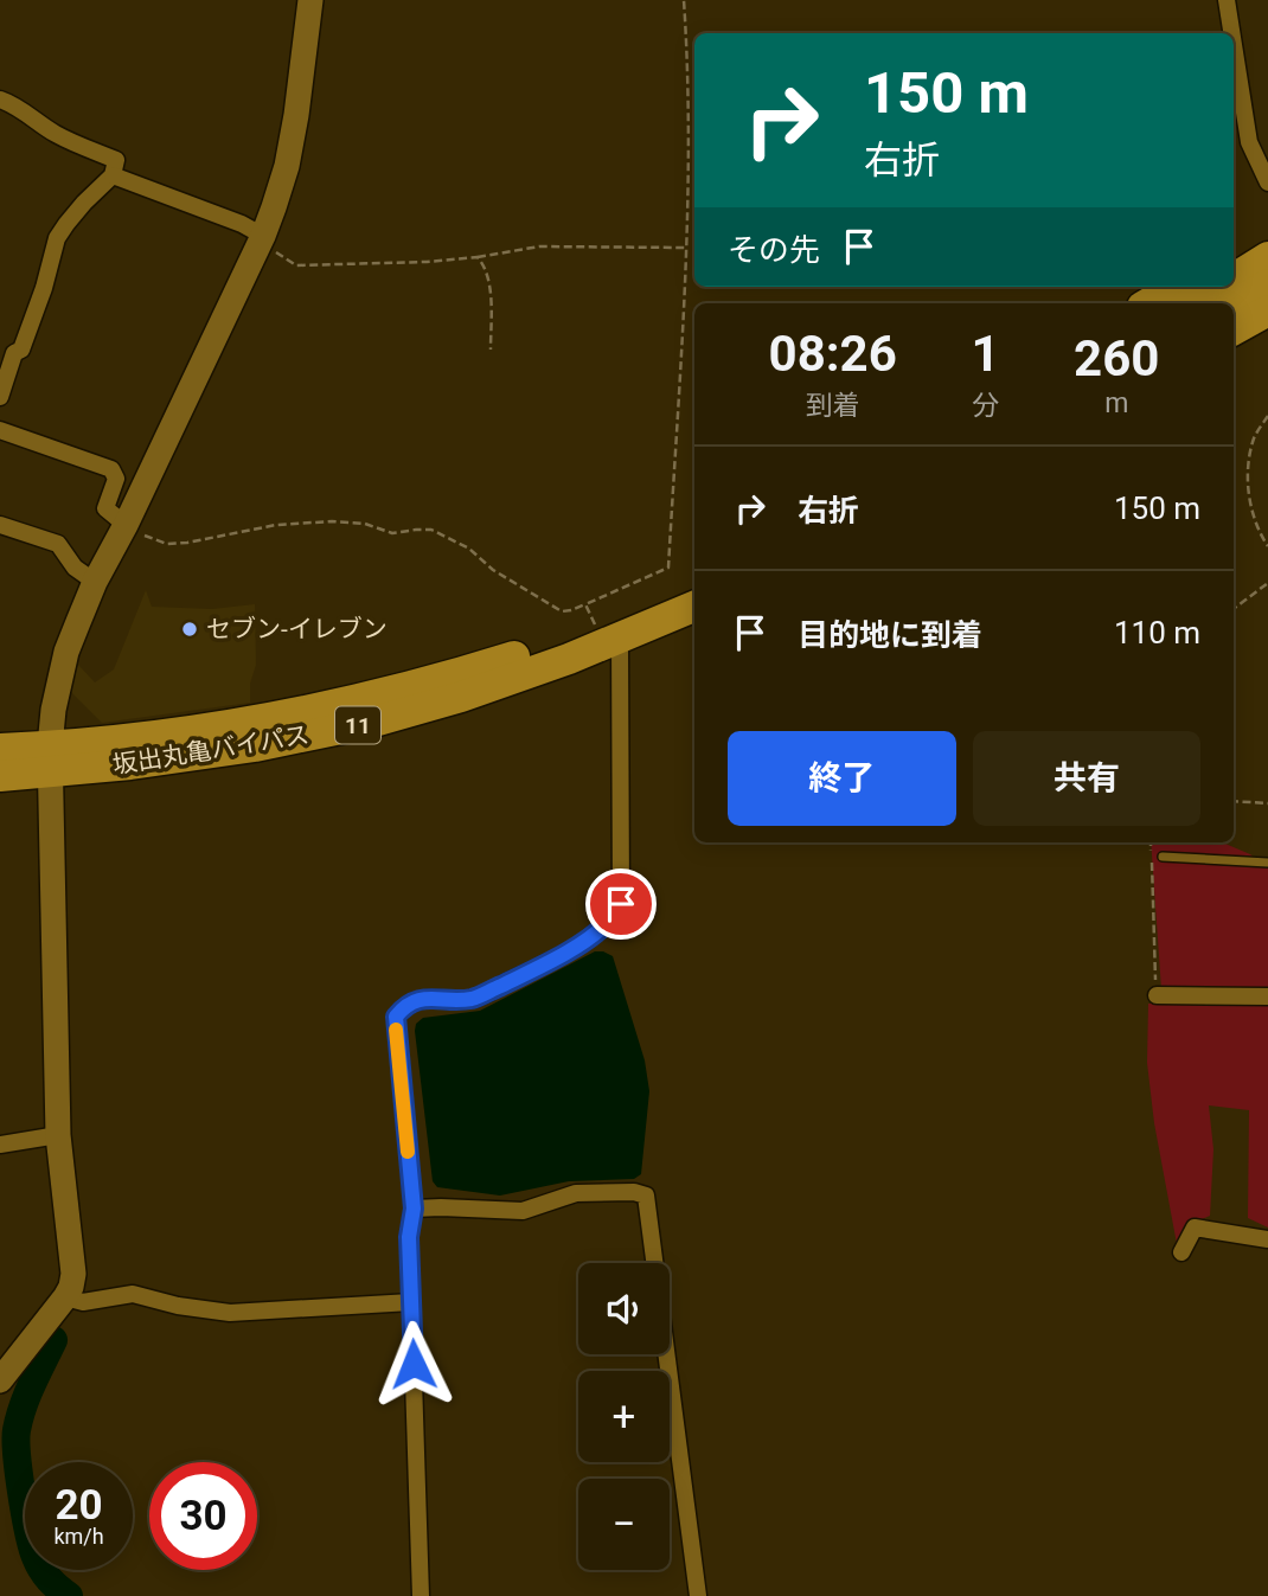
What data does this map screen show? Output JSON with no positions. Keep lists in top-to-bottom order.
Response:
{
  "streets": {
    "highway": ["11", "坂出丸亀バイパス"]
  },
  "places": ["セブン-イレブン"],
  "page": {
    "turn": ["150 m", "右折"],
    "then": "その先",
    "eta": [
      "08:26",
      "到着",
      "1",
      "分",
      "260",
      "m"
    ],
    "list": [
      {
        "name": "右折",
        "value": "150 m"
      },
      {
        "name": "目的地に到着",
        "value": "110 m"
      }
    ],
    "buttons": ["終了", "共有"],
    "map_buttons": ["+", "−"],
    "speed": "20 km/h",
    "limit": "30"
  }
}
